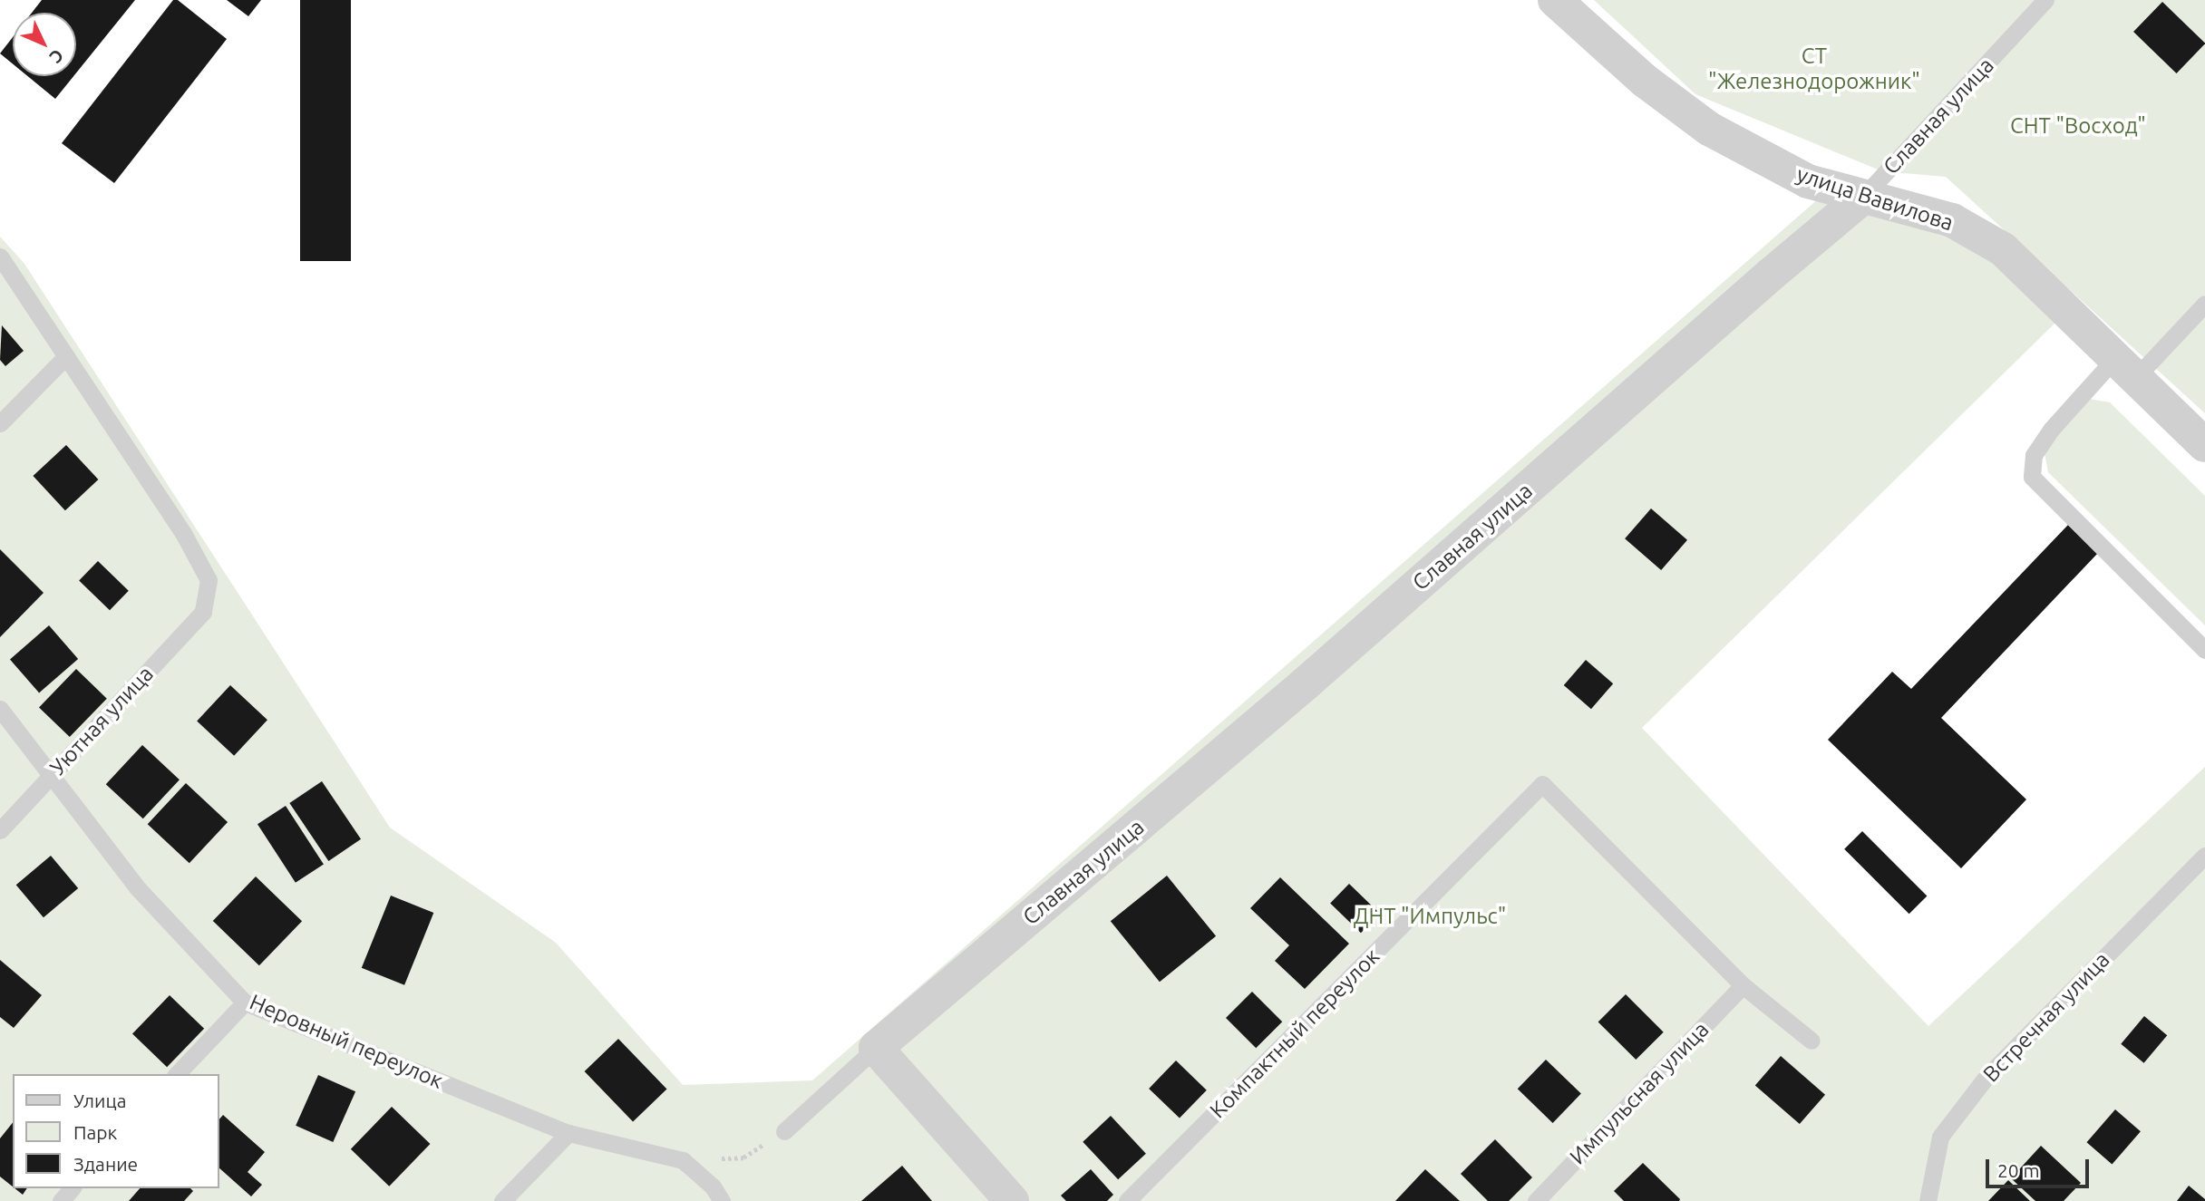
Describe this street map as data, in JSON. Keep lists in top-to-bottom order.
{
  "streets": {
    "street": ["Славная улица", "улица Вавилова"],
    "lane": [
      "Уютная улица",
      "Встречная улица",
      "Компактный переулок",
      "Неровный переулок",
      "Импульсная улица"
    ]
  },
  "crossings": [
    ["Славная улица", "улица Вавилова"],
    ["Уютная улица", "Неровный переулок"],
    ["Компактный переулок", "Импульсная улица"]
  ],
  "parks": ["СТ \"Железнодорожник\"", "СНТ \"Восход\"", "ДНТ \"Импульс\""],
  "legend": ["Улица", "Парк", "Здание"],
  "scale_bar": "20 m",
  "north": "bottom right"
}
